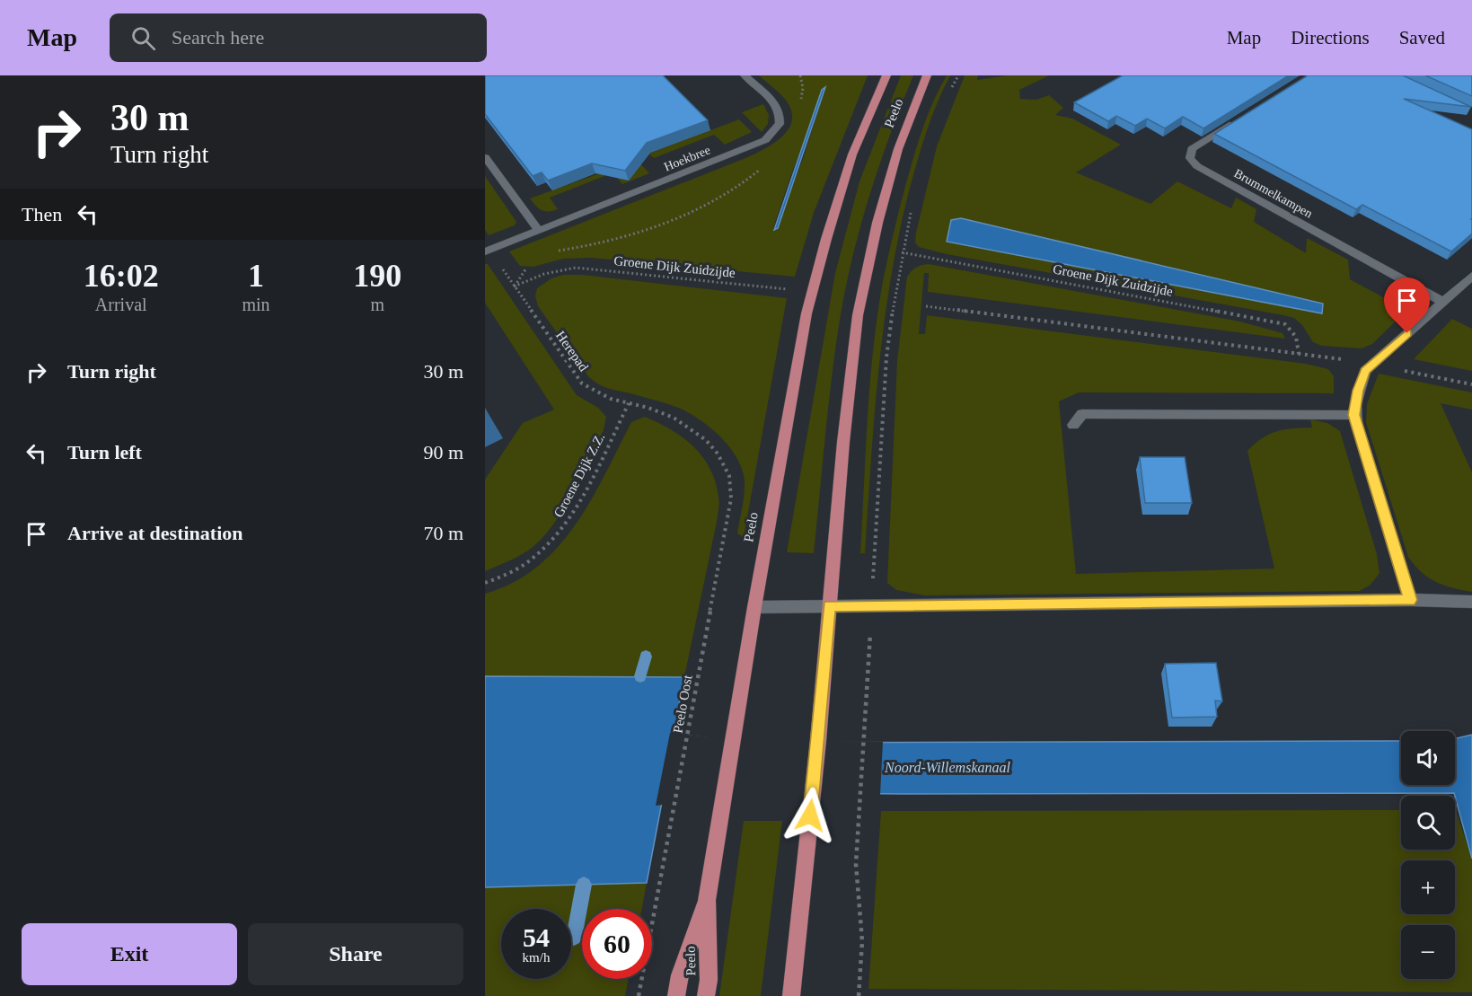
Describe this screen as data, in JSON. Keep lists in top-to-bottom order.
{
  "streets": {
    "main road": ["Peelo"],
    "street": ["Hoekbree", "Brummelkampen"],
    "path": [
      "Groene Dijk Zuidzijde",
      "Herepad",
      "Groene Dijk Z.Z.",
      "Peelo Oost"
    ]
  },
  "crossings": [
    ["Groene Dijk Zuidzijde", "Herepad"],
    ["Herepad", "Groene Dijk Z.Z."],
    ["Herepad", "Peelo Oost"]
  ],
  "water": ["Noord-Willemskanaal"],
  "page": {
    "header": "Map",
    "search": "Search here",
    "nav": ["Map", "Directions", "Saved"],
    "turn": ["30 m", "Turn right"],
    "then": "Then",
    "eta": [
      "16:02",
      "Arrival",
      "1",
      "min",
      "190",
      "m"
    ],
    "list": [
      {
        "name": "Turn right",
        "value": "30 m"
      },
      {
        "name": "Turn left",
        "value": "90 m"
      },
      {
        "name": "Arrive at destination",
        "value": "70 m"
      }
    ],
    "map_buttons": ["+", "−"],
    "speed": "54 km/h",
    "limit": "60",
    "buttons": ["Exit", "Share"]
  }
}
